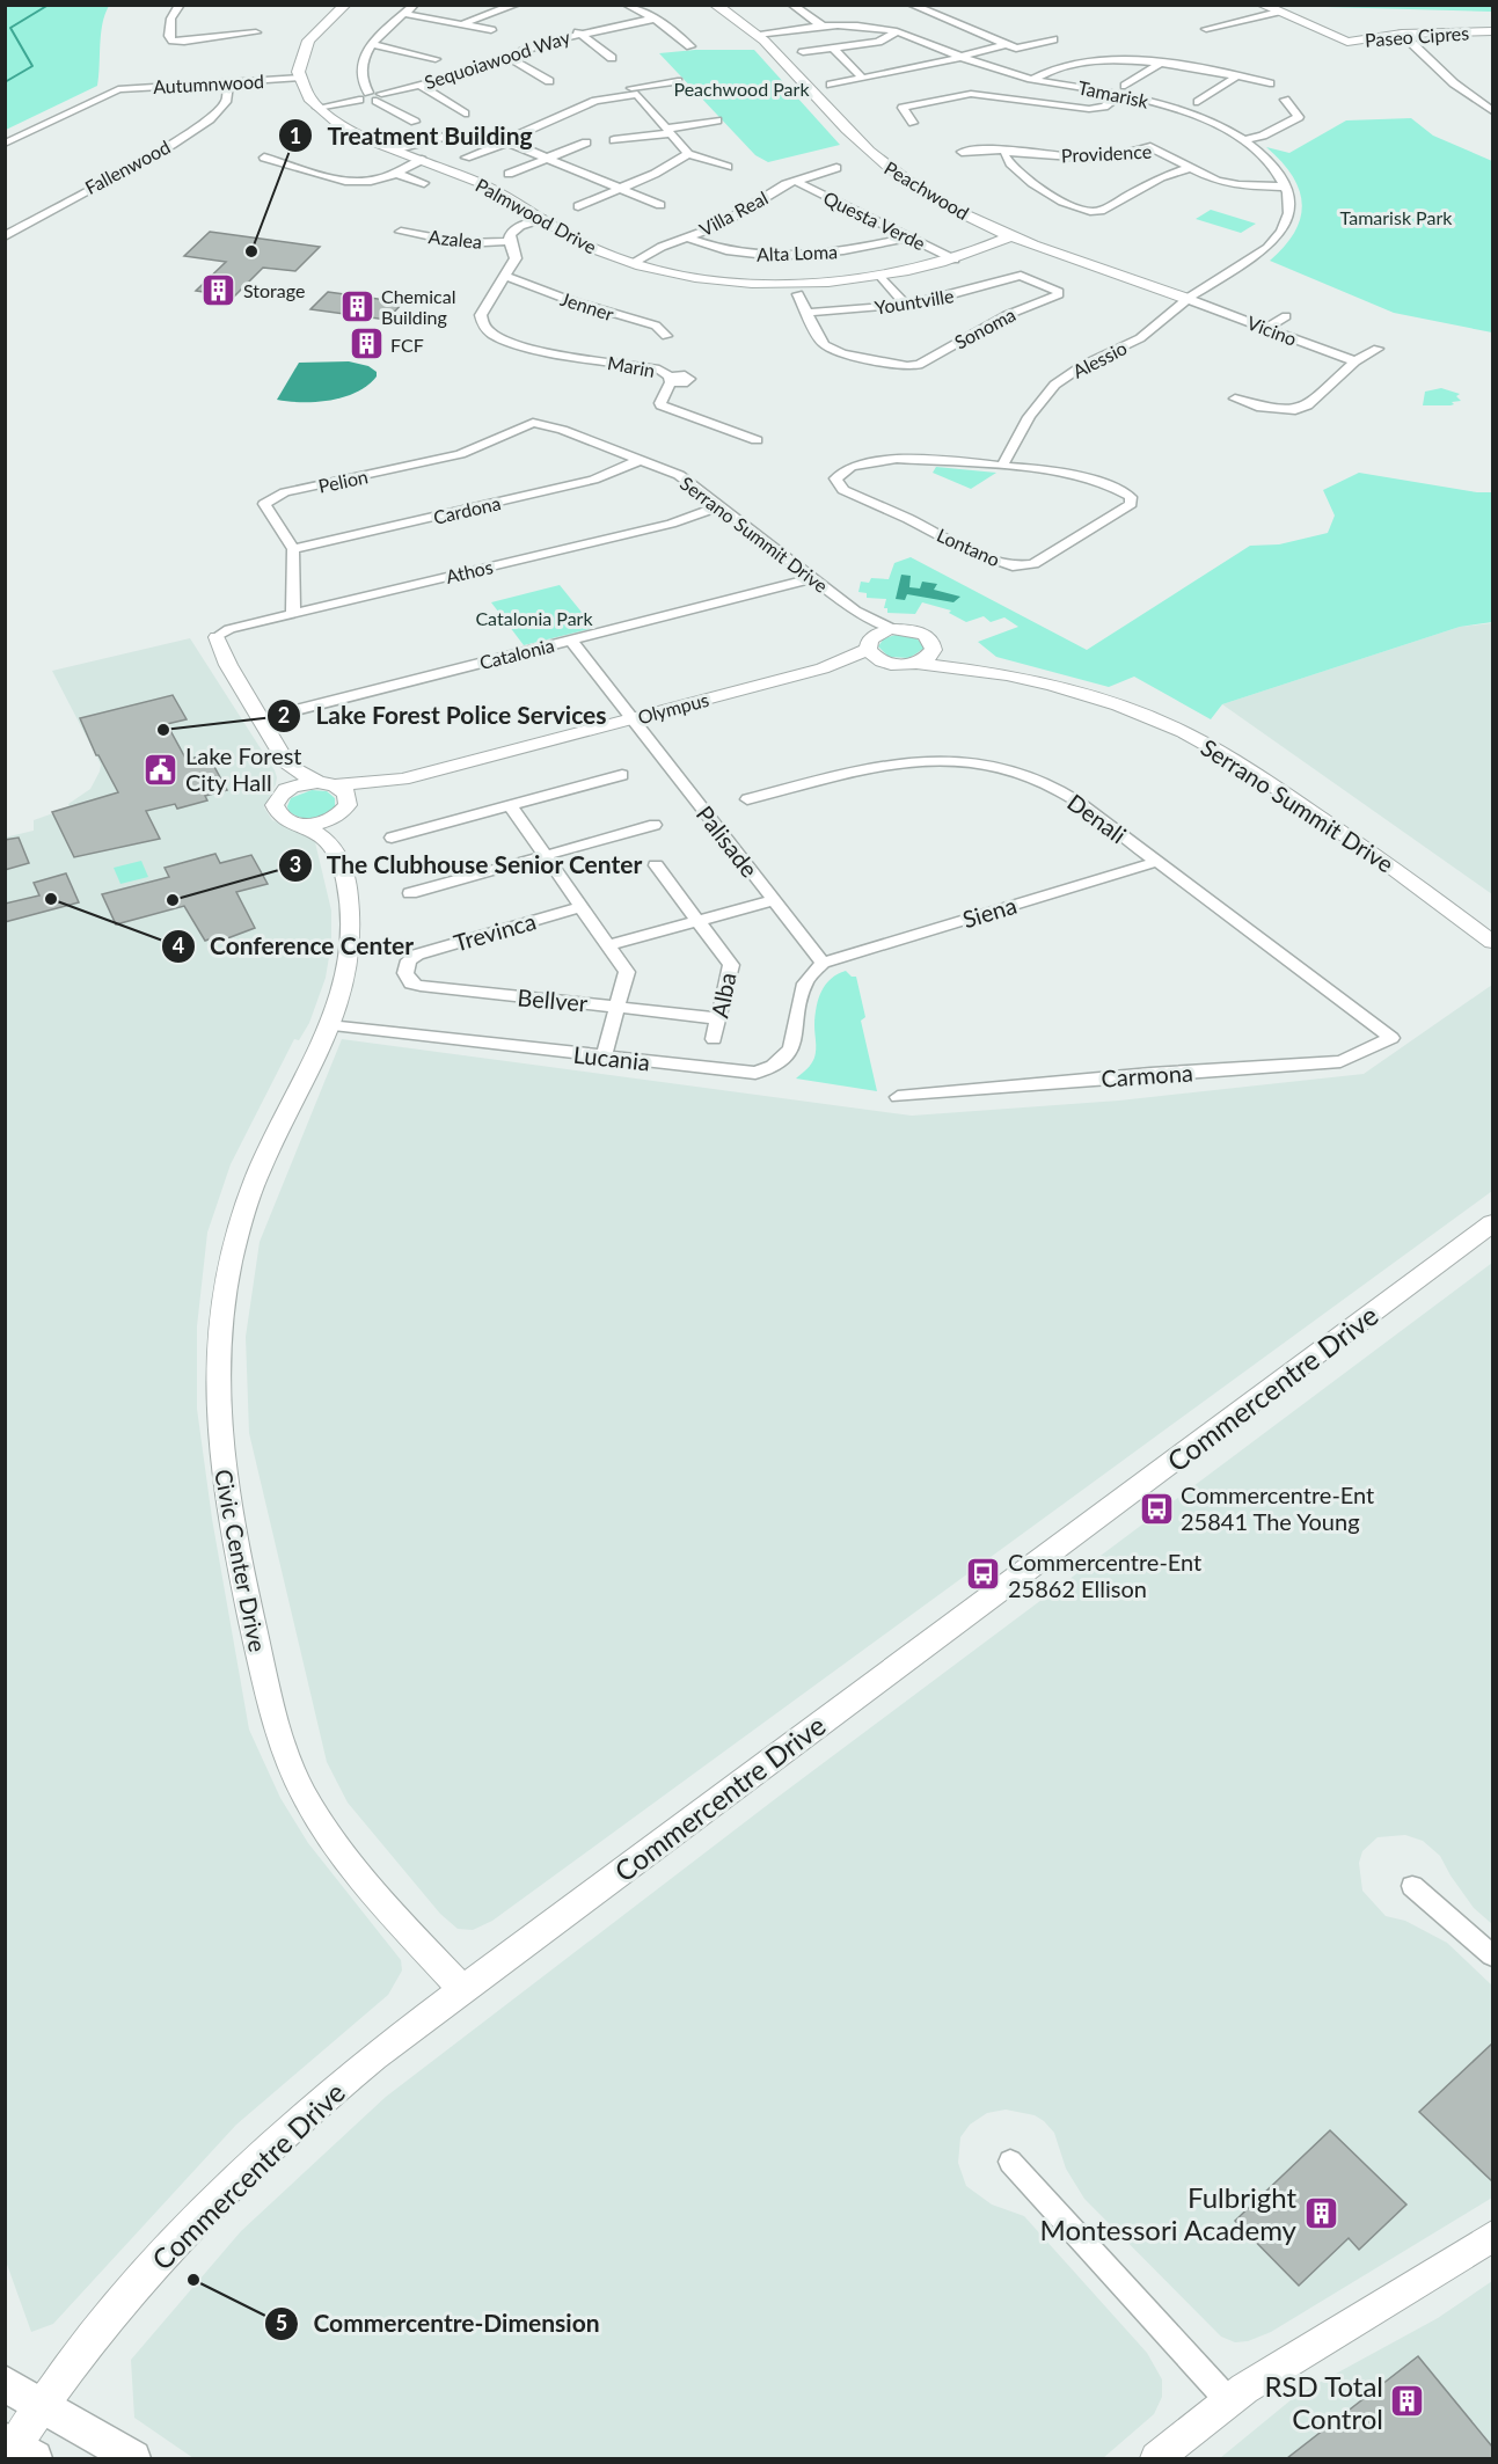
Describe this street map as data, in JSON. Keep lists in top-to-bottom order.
{
  "streets": {
    "street": [
      "Paseo Cipres",
      "Sequoiawood Way",
      "Autumnwood",
      "Tamarisk",
      "Providence",
      "Fallenwood",
      "Peachwood",
      "Villa Real",
      "Palmwood Drive",
      "Questa Verde",
      "Azalea",
      "Alta Loma",
      "Yountville",
      "Jenner",
      "Sonoma",
      "Vicino",
      "Alessio",
      "Marin",
      "Pelion",
      "Cardona",
      "Serrano Summit Drive",
      "Lontano",
      "Athos",
      "Catalonia",
      "Olympus",
      "Denali",
      "Palisade",
      "Siena",
      "Trevinca",
      "Alba",
      "Bellver",
      "Lucania",
      "Carmona",
      "Commercentre Drive",
      "Civic Center Drive"
    ]
  },
  "crossings": [
    ["Autumnwood", "Fallenwood"],
    ["Autumnwood", "Palmwood Drive"],
    ["Tamarisk", "Providence"],
    ["Tamarisk", "Peachwood"],
    ["Peachwood", "Palmwood Drive"],
    ["Peachwood", "Vicino"],
    ["Peachwood", "Alessio"],
    ["Villa Real", "Palmwood Drive"],
    ["Villa Real", "Questa Verde"],
    ["Villa Real", "Alta Loma"],
    ["Palmwood Drive", "Questa Verde"],
    ["Questa Verde", "Alta Loma"],
    ["Yountville", "Sonoma"],
    ["Jenner", "Marin"],
    ["Vicino", "Alessio"],
    ["Alessio", "Lontano"],
    ["Pelion", "Cardona"],
    ["Pelion", "Serrano Summit Drive"],
    ["Cardona", "Serrano Summit Drive"],
    ["Serrano Summit Drive", "Athos"],
    ["Serrano Summit Drive", "Catalonia"],
    ["Serrano Summit Drive", "Olympus"],
    ["Catalonia", "Palisade"],
    ["Olympus", "Palisade"],
    ["Denali", "Siena"],
    ["Denali", "Carmona"],
    ["Palisade", "Siena"],
    ["Palisade", "Lucania"],
    ["Siena", "Lucania"],
    ["Trevinca", "Bellver"],
    ["Alba", "Bellver"],
    ["Lucania", "Civic Center Drive"],
    ["Commercentre Drive", "Civic Center Drive"]
  ],
  "parks": ["Peachwood Park", "Tamarisk Park", "Catalonia Park"],
  "places": {
    "other": [
      "Treatment Building",
      "Lake Forest Police Services",
      "Conference Center",
      "The Clubhouse Senior Center",
      "Commercentre-Dimension"
    ],
    "building": [
      "Storage",
      "Chemical Building",
      "FCF",
      "Fulbright Montessori Academy",
      "RSD Total Control"
    ],
    "public building": ["Lake Forest City Hall"],
    "bus stop": ["Commercentre-Ent 25841 The Young", "Commercentre-Ent 25862 Ellison"]
  }
}
